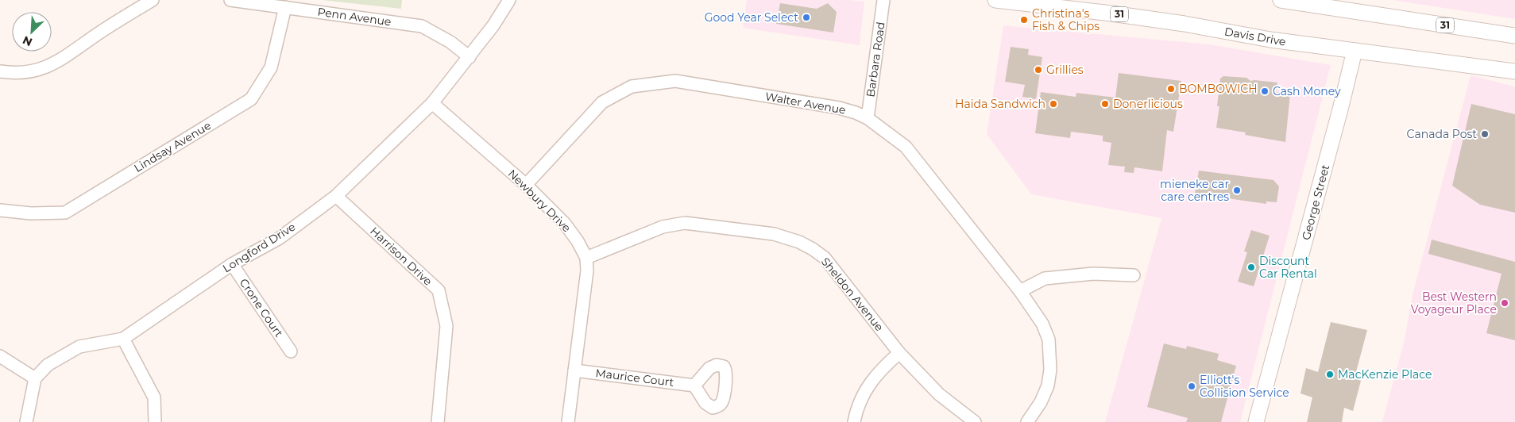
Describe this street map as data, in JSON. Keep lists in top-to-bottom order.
{
  "streets": {
    "main road": ["31", "Davis Drive", "George Street"],
    "street": [
      "Penn Avenue",
      "Barbara Road",
      "Walter Avenue",
      "Lindsay Avenue",
      "Newbury Drive",
      "Longford Drive",
      "Harrison Drive",
      "Sheldon Avenue",
      "Crone Court",
      "Maurice Court"
    ]
  },
  "crossings": [
    ["Penn Avenue", "Lindsay Avenue"],
    ["Penn Avenue", "Longford Drive"],
    ["Davis Drive", "George Street"],
    ["Barbara Road", "Walter Avenue"],
    ["Walter Avenue", "Newbury Drive"],
    ["Newbury Drive", "Longford Drive"],
    ["Newbury Drive", "Sheldon Avenue"],
    ["Newbury Drive", "Maurice Court"],
    ["Longford Drive", "Harrison Drive"],
    ["Longford Drive", "Crone Court"]
  ],
  "places": [
    "Good Year Select",
    "Christina's Fish & Chips",
    "Grillies",
    "BOMBOWICH",
    "Cash Money",
    "Haida Sandwich",
    "Donerlicious",
    "Canada Post",
    "mieneke car care centres",
    "Discount Car Rental",
    "Best Western Voyageur Place",
    "MacKenzie Place",
    "Elliott's Collision Service"
  ],
  "north": "bottom left"
}
